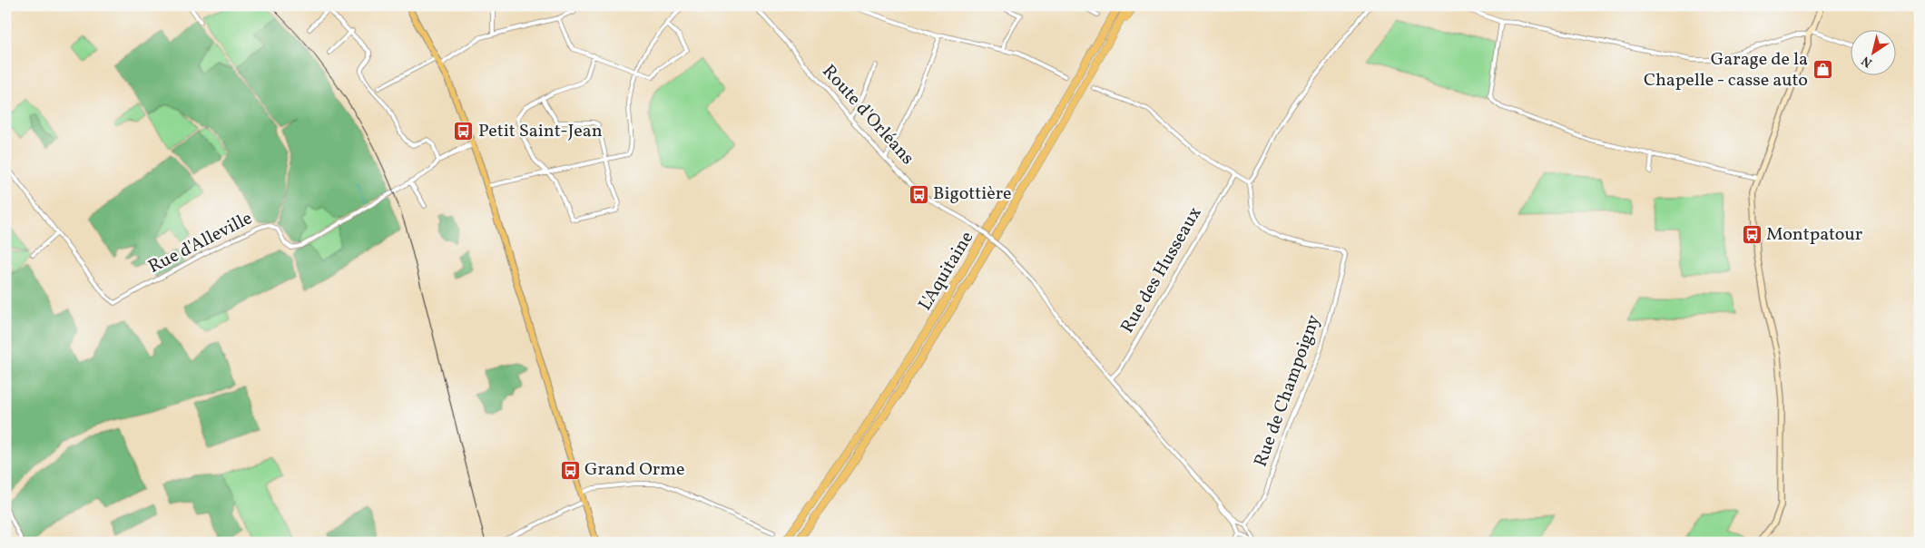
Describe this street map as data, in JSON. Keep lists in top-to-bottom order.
{
  "streets": {
    "highway": ["L'Aquitaine"],
    "street": [
      "Route d'Orléans",
      "Rue d'Alleville",
      "Rue des Husseaux",
      "Rue de Champoigny"
    ]
  },
  "crossings": [
    ["Route d'Orléans", "Rue des Husseaux"]
  ],
  "places": {
    "shop": ["Garage de la Chapelle - casse auto"],
    "bus stop": [
      "Petit Saint-Jean",
      "Bigottière",
      "Montpatour",
      "Grand Orme"
    ]
  },
  "north": "bottom left"
}
